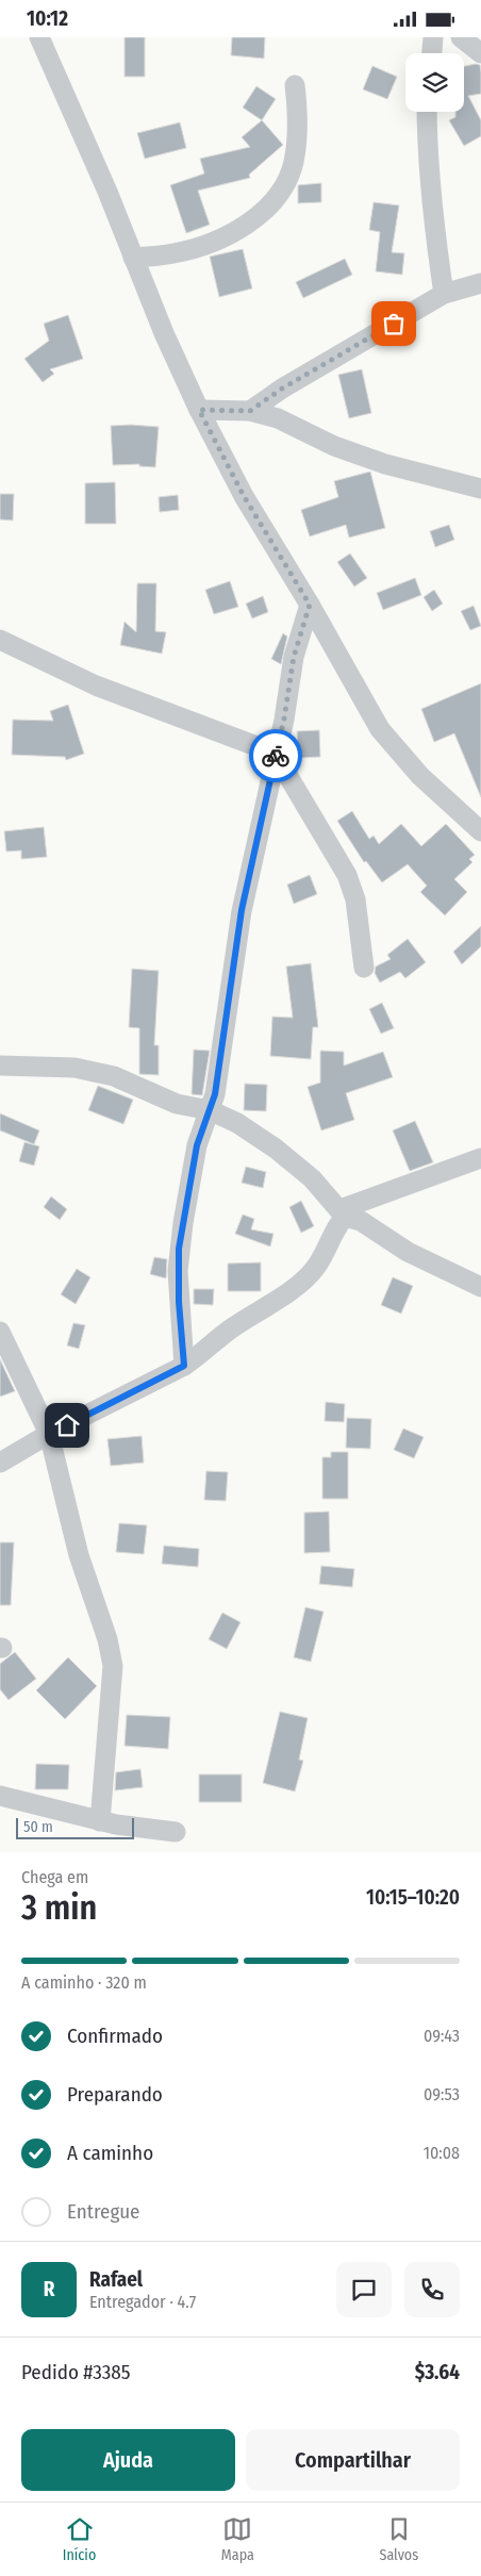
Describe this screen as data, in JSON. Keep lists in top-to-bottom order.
{
  "scale_bar": "50 m",
  "page": {
    "status": "10:12",
    "scale": "50 m",
    "heading": ["3 min", "Chega em", "10:15–10:20"],
    "panel": [
      "Rafael",
      "Entregador · 4.7",
      "Pedido #3385",
      "$3.64"
    ],
    "bar": "A caminho · 320 m",
    "list": [
      ["Confirmado", "09:43"],
      ["Preparando", "09:53"],
      ["A caminho", "10:08"],
      "Entregue"
    ],
    "round": "R",
    "buttons": ["Ajuda", "Compartilhar"],
    "tabs": ["Início", "Mapa", "Salvos"]
  }
}
